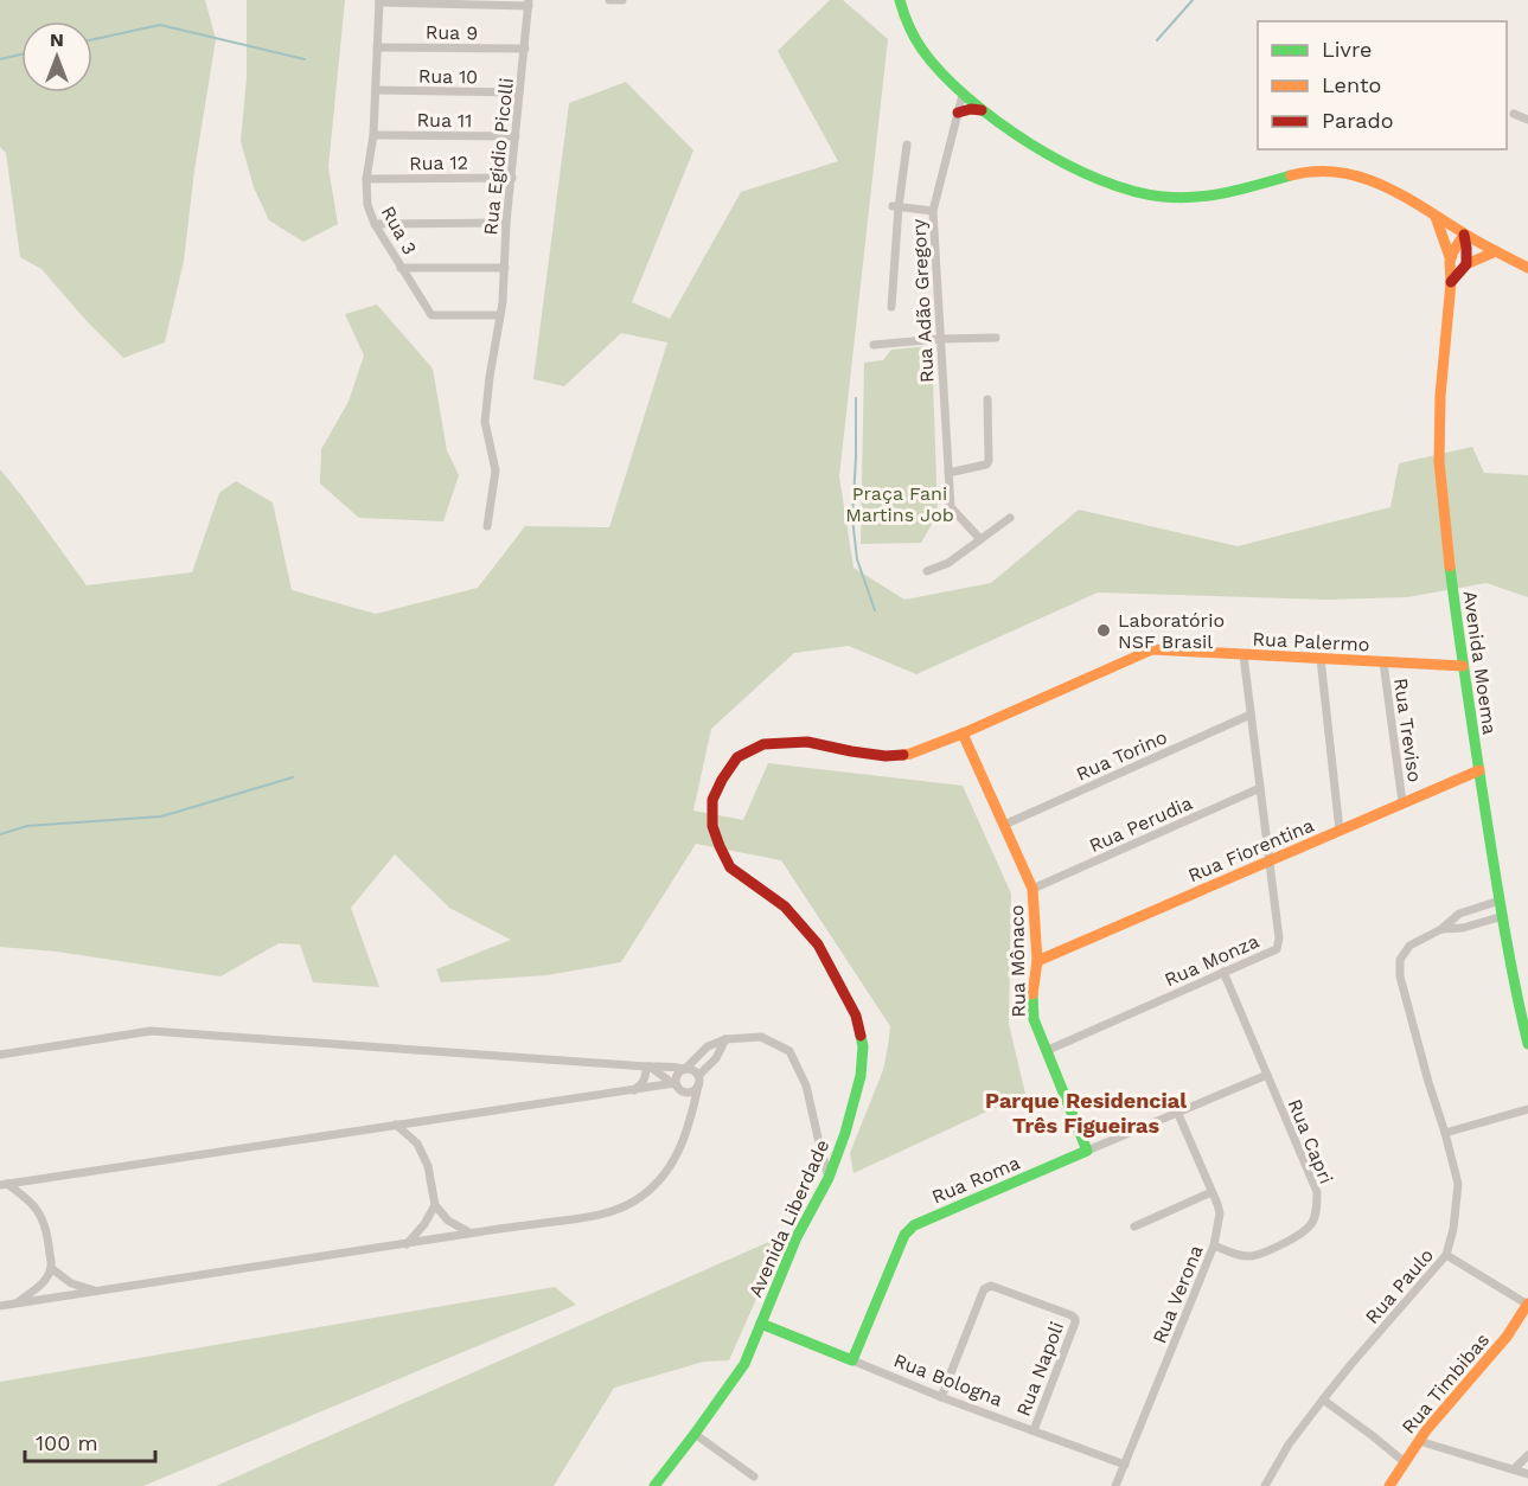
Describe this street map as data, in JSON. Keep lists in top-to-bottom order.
{
  "streets": {
    "main road": [
      "Rua Palermo",
      "Avenida Moema",
      "Rua Fiorentina",
      "Rua Mônaco",
      "Rua Roma",
      "Avenida Liberdade",
      "Rua Bologna",
      "Rua Timbibas"
    ],
    "street": [
      "Rua 9",
      "Rua 10",
      "Rua 11",
      "Rua Egidio Picolli",
      "Rua 12",
      "Rua 3",
      "Rua Adão Gregory",
      "Rua Treviso",
      "Rua Torino",
      "Rua Perudia",
      "Rua Monza",
      "Rua Capri",
      "Rua Paulo",
      "Rua Verona",
      "Rua Napoli"
    ]
  },
  "crossings": [
    ["Rua 9", "Rua Egidio Picolli"],
    ["Rua 9", "Rua 3"],
    ["Rua 10", "Rua Egidio Picolli"],
    ["Rua 10", "Rua 3"],
    ["Rua 11", "Rua Egidio Picolli"],
    ["Rua 11", "Rua 3"],
    ["Rua Egidio Picolli", "Rua 12"],
    ["Rua Egidio Picolli", "Rua 3"],
    ["Rua 12", "Rua 3"],
    ["Rua Palermo", "Avenida Moema"],
    ["Rua Palermo", "Rua Treviso"],
    ["Rua Palermo", "Rua Monza"],
    ["Rua Palermo", "Rua Mônaco"],
    ["Rua Palermo", "Avenida Liberdade"],
    ["Avenida Moema", "Rua Fiorentina"],
    ["Avenida Moema", "Rua Paulo"],
    ["Rua Treviso", "Rua Fiorentina"],
    ["Rua Torino", "Rua Monza"],
    ["Rua Torino", "Rua Mônaco"],
    ["Rua Perudia", "Rua Monza"],
    ["Rua Perudia", "Rua Mônaco"],
    ["Rua Fiorentina", "Rua Monza"],
    ["Rua Fiorentina", "Rua Mônaco"],
    ["Rua Monza", "Rua Mônaco"],
    ["Rua Monza", "Rua Capri"],
    ["Rua Mônaco", "Rua Roma"],
    ["Rua Mônaco", "Avenida Liberdade"],
    ["Rua Capri", "Rua Roma"],
    ["Rua Capri", "Rua Verona"],
    ["Rua Roma", "Rua Verona"],
    ["Rua Roma", "Rua Bologna"],
    ["Avenida Liberdade", "Rua Bologna"],
    ["Rua Verona", "Rua Bologna"],
    ["Rua Napoli", "Rua Bologna"]
  ],
  "districts": ["Parque Residencial Três Figueiras"],
  "parks": ["Praça Fani Martins Job"],
  "places": ["Laboratório NSF Brasil"],
  "legend": ["Livre", "Lento", "Parado"],
  "scale_bar": "100 m",
  "north": "top"
}
